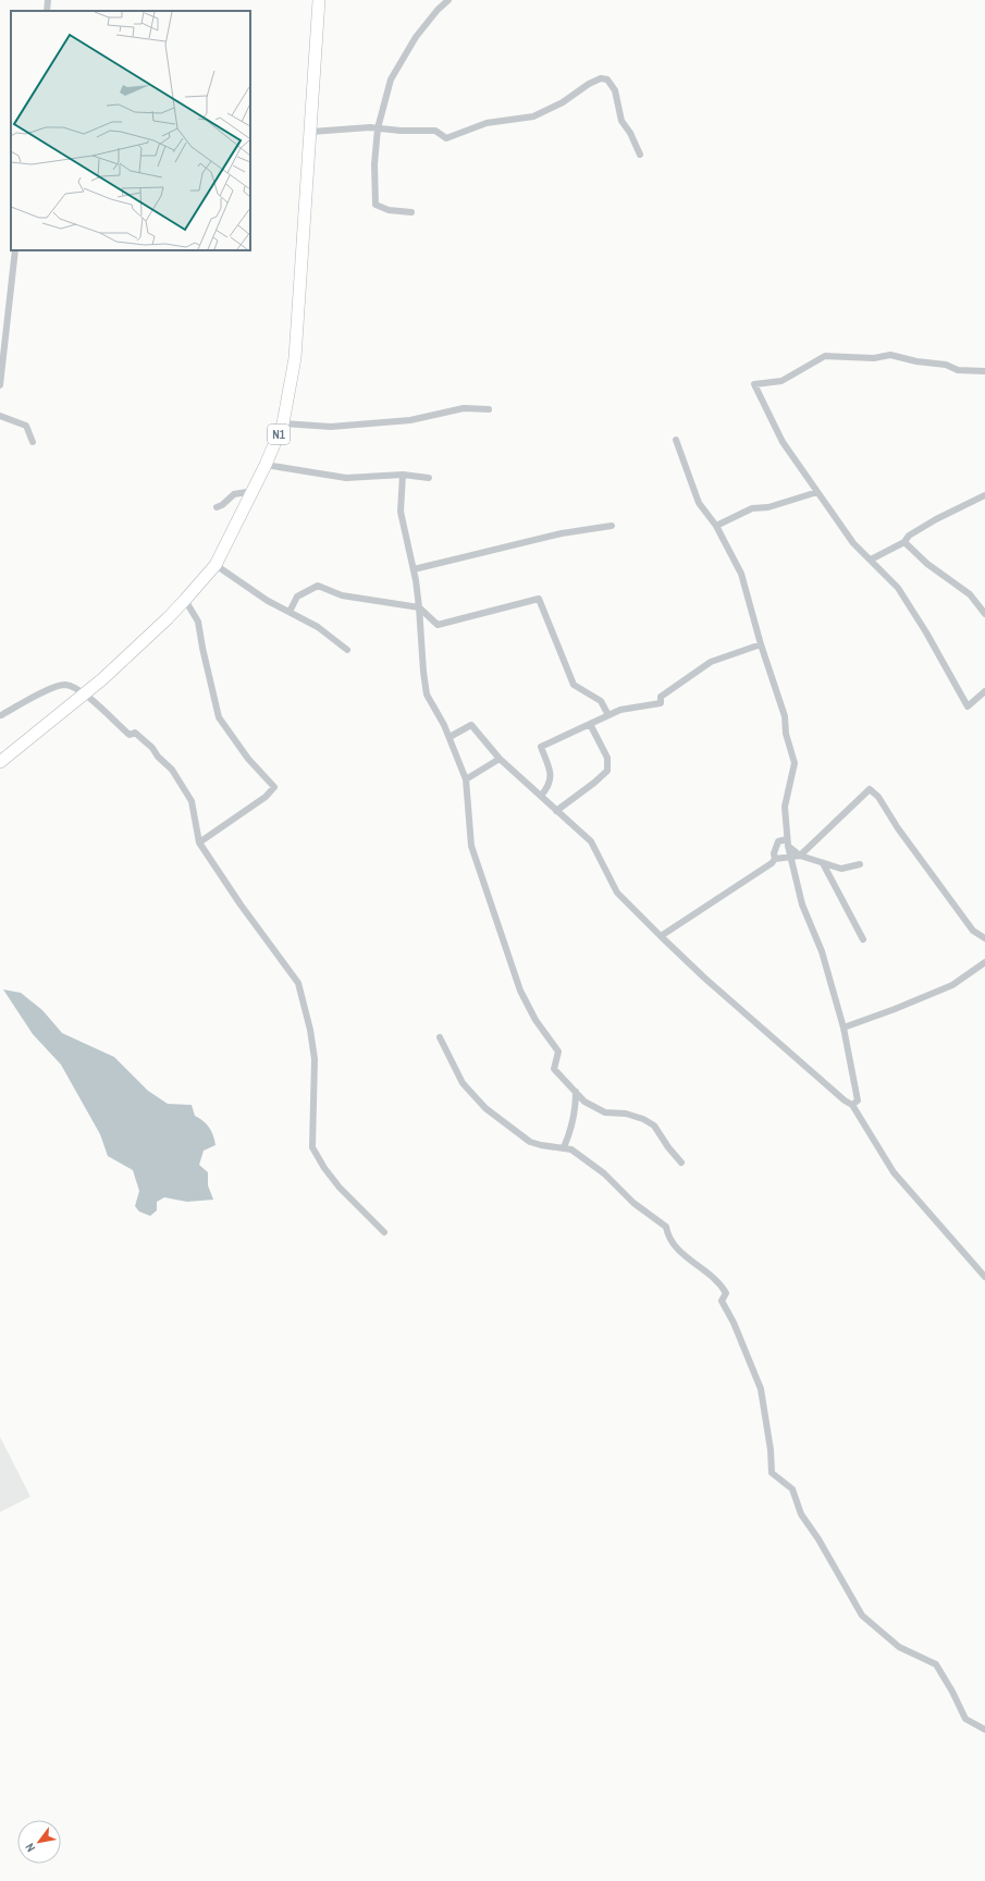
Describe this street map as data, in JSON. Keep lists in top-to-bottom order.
{
  "streets": {
    "highway": ["N1"]
  },
  "north": "bottom left"
}
